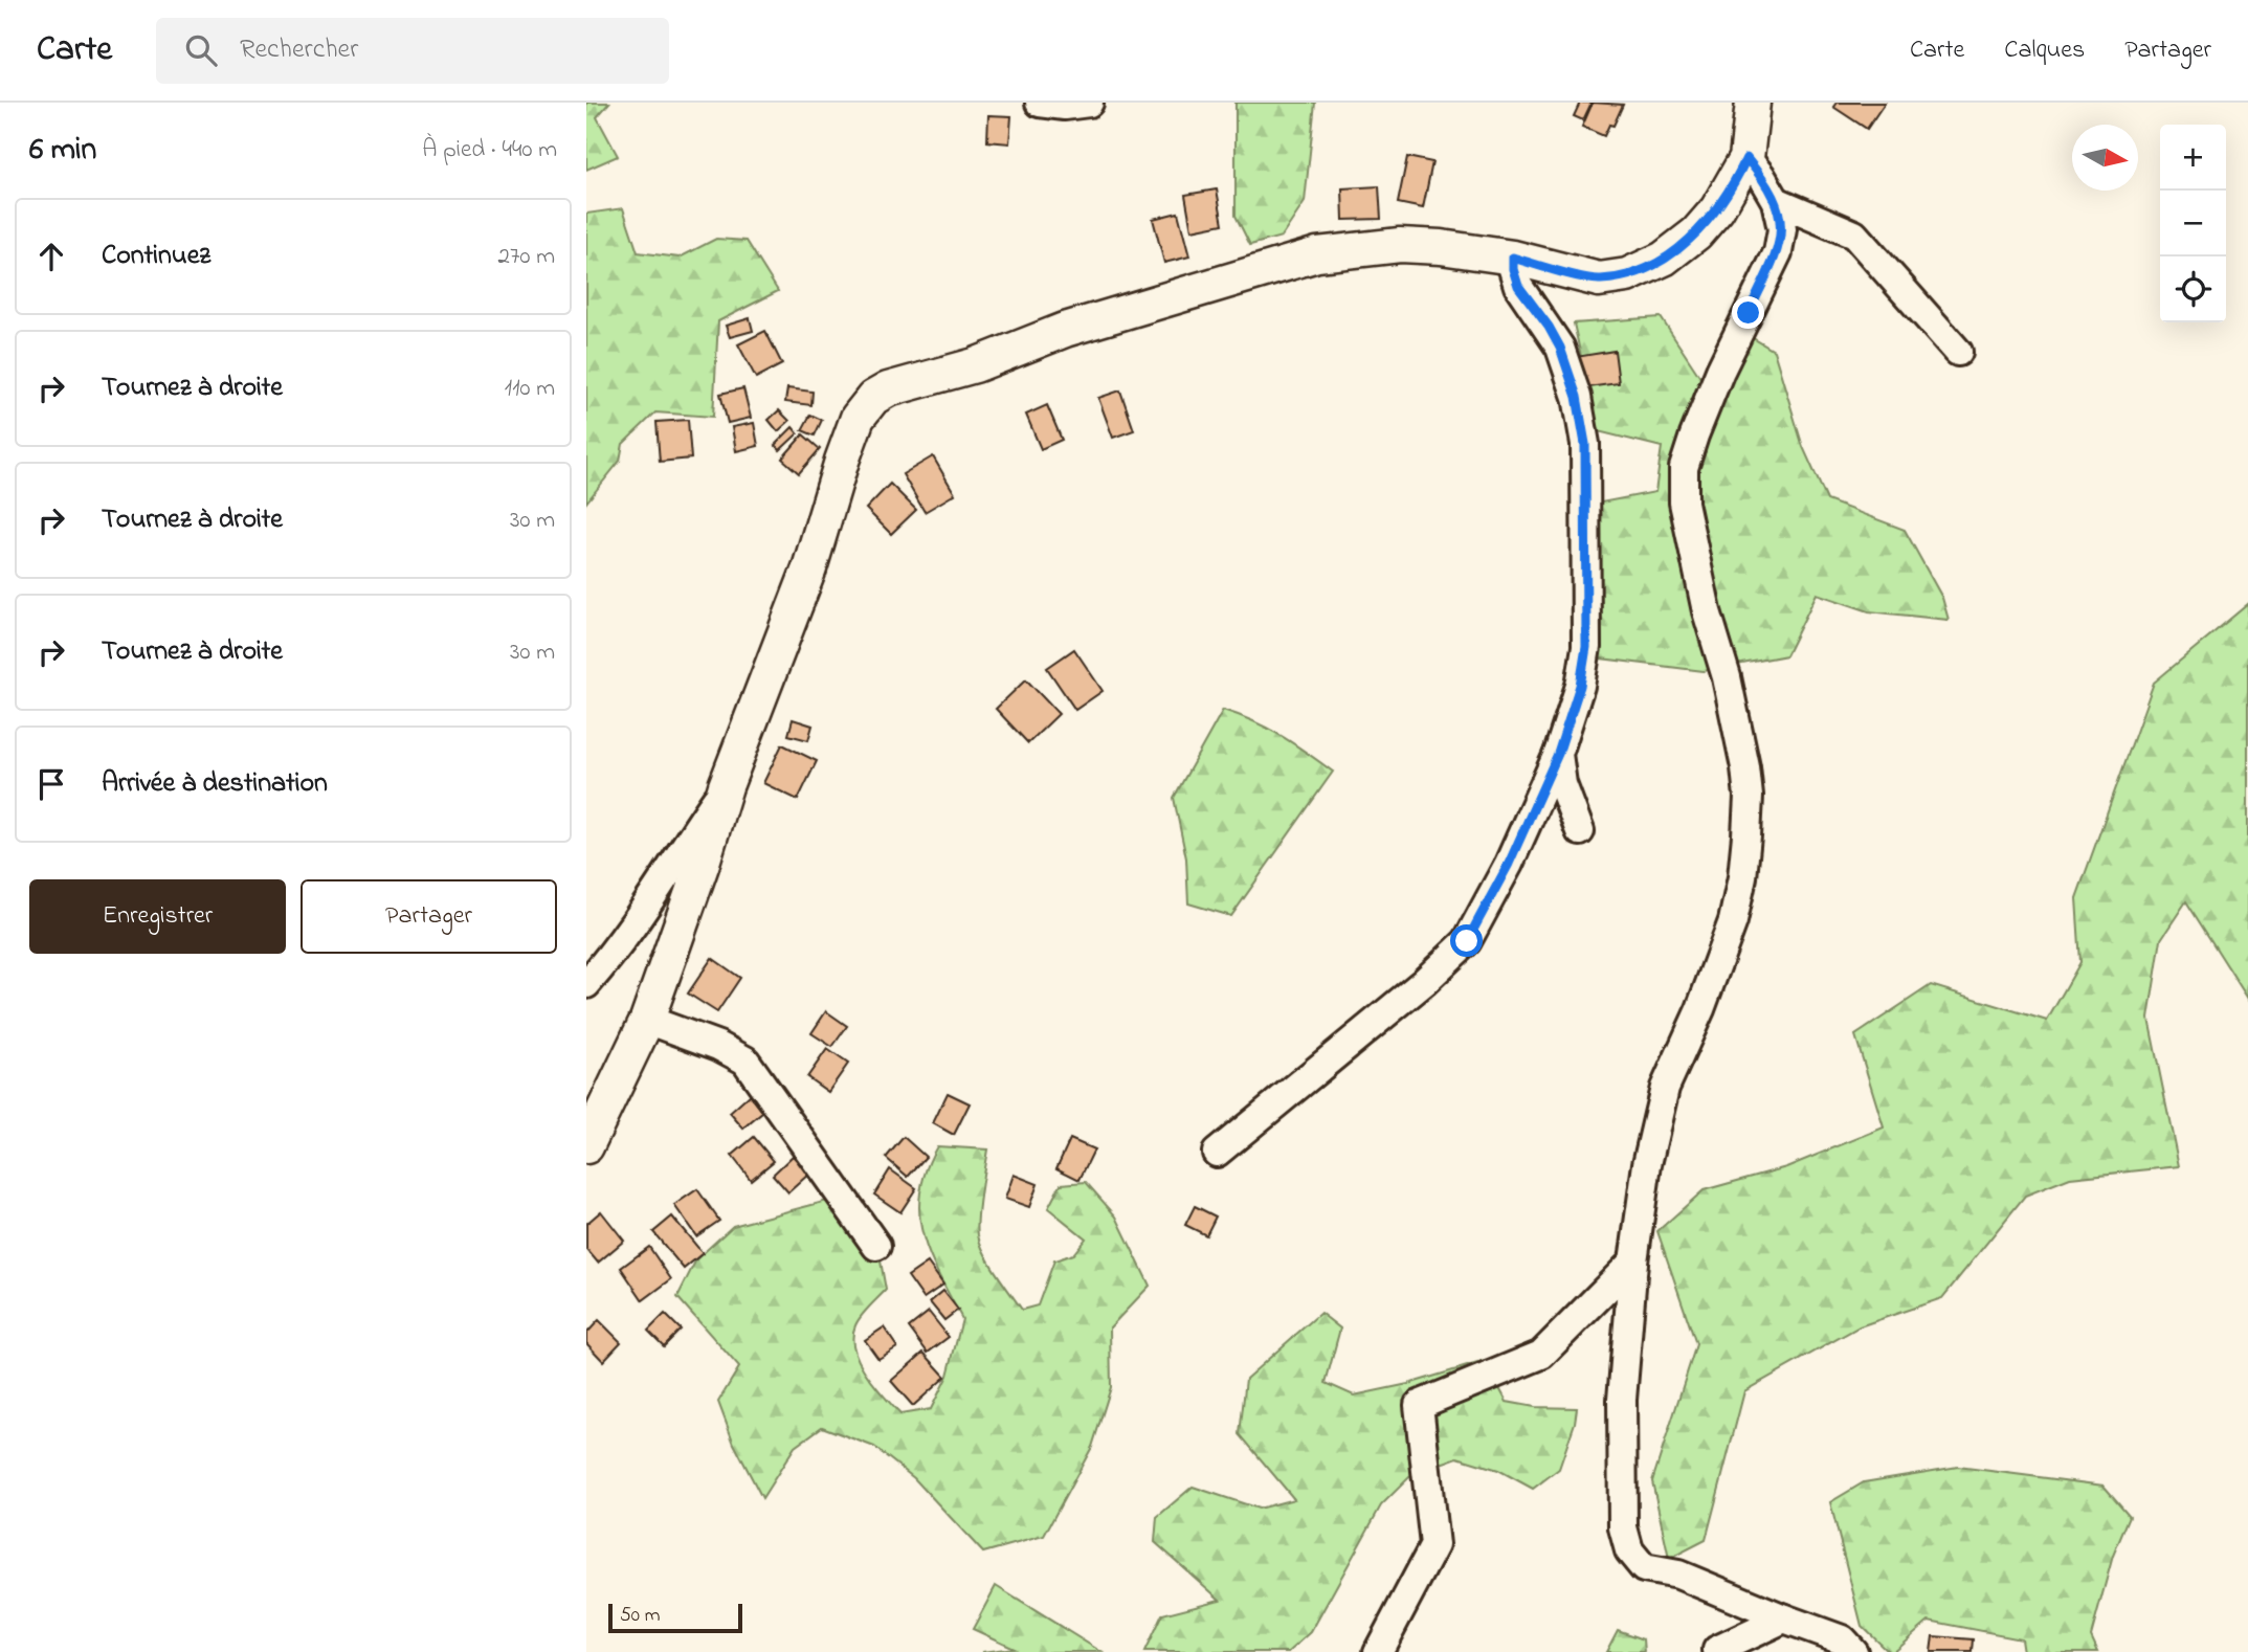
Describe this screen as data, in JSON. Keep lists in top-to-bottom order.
{
  "scale_bar": "50 m",
  "north": "right",
  "page": {
    "header": "Carte",
    "search": "Rechercher",
    "nav": ["Carte", "Calques", "Partager"],
    "heading": ["6 min", "À pied · 440 m"],
    "map_buttons": ["+", "−"],
    "list": [
      ["Continuez", "270 m"],
      ["Tournez à droite", "110 m"],
      ["Tournez à droite", "30 m"],
      ["Tournez à droite", "30 m"],
      "Arrivée à destination"
    ],
    "buttons": ["Enregistrer", "Partager"],
    "scale": "50 m"
  }
}
